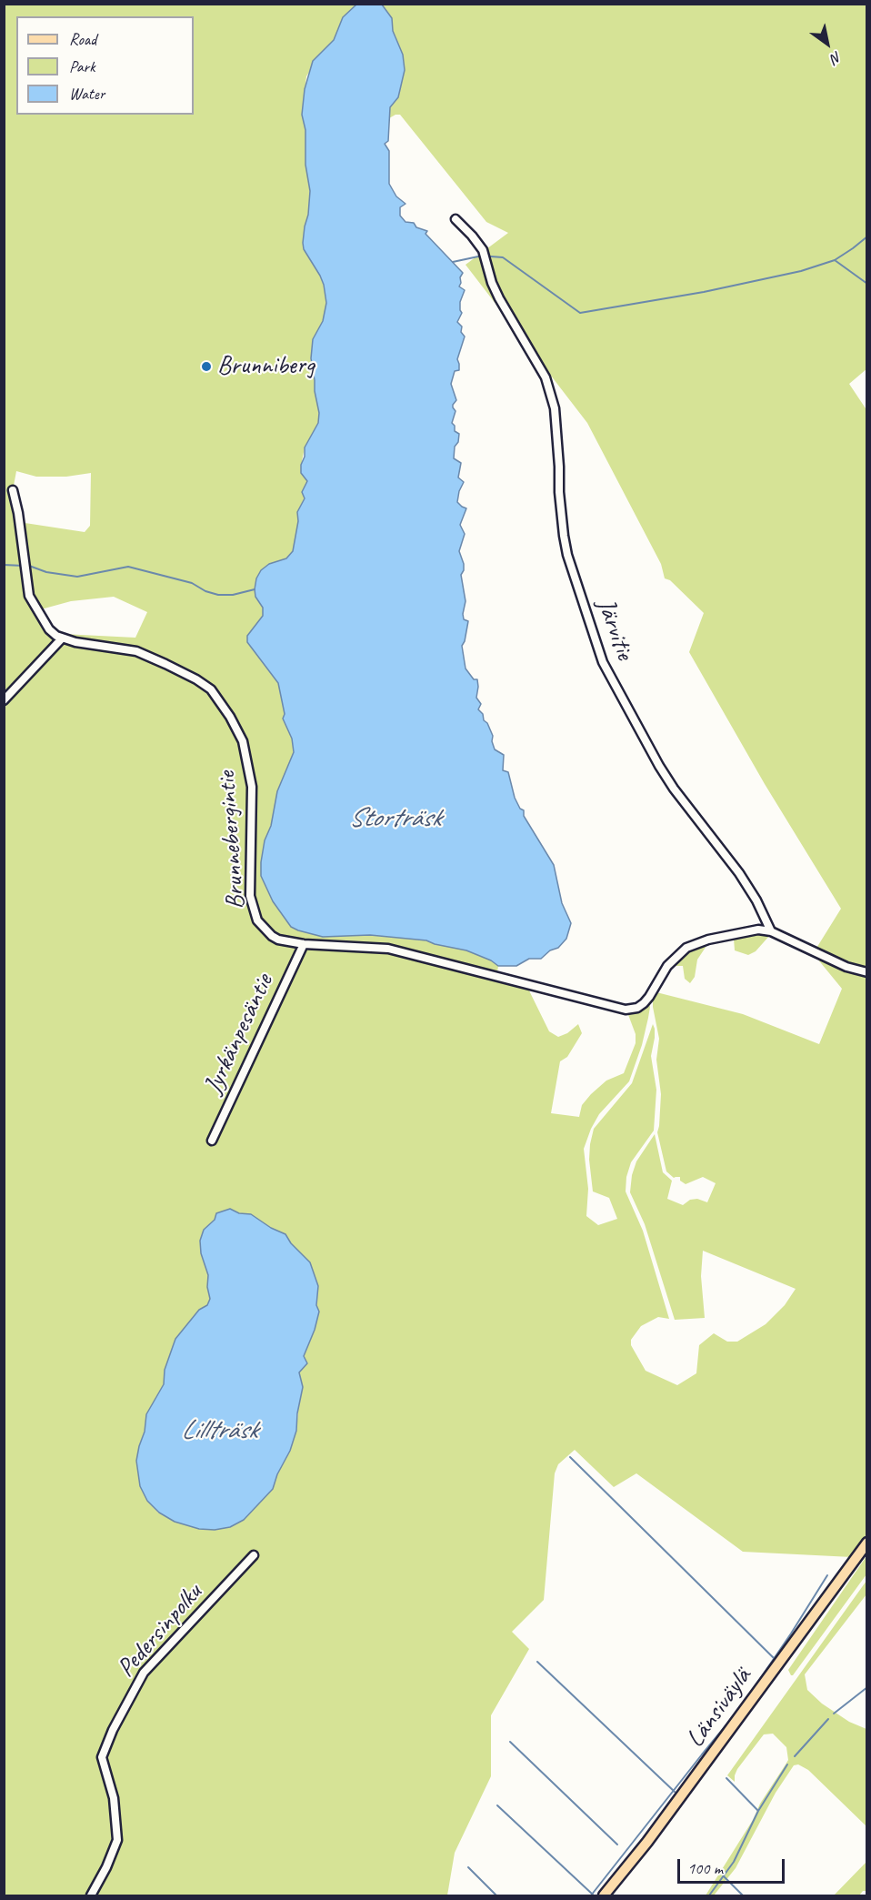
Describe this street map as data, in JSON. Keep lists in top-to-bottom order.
{
  "streets": {
    "main road": ["Länsiväylä"],
    "street": [
      "Järvitie",
      "Brunnebergintie",
      "Jyrkänpesäntie",
      "Pedersinpolku"
    ]
  },
  "crossings": [
    ["Järvitie", "Brunnebergintie"],
    ["Brunnebergintie", "Jyrkänpesäntie"]
  ],
  "water": ["Storträsk", "Lillträsk"],
  "places": ["Brunniberg"],
  "legend": ["Road", "Park", "Water"],
  "scale_bar": "100 m",
  "north": "bottom right"
}
